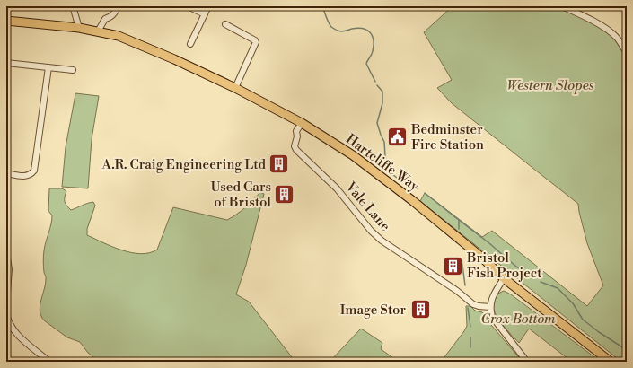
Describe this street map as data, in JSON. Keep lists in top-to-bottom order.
{
  "streets": {
    "highway": ["Hartcliffe Way"],
    "street": ["Vale Lane"]
  },
  "crossings": [
    ["Hartcliffe Way", "Vale Lane"]
  ],
  "parks": ["Western Slopes", "Crox Bottom"],
  "places": {
    "public building": ["Bedminster Fire Station"],
    "building": [
      "A.R. Craig Engineering Ltd",
      "Used Cars of Bristol",
      "Bristol Fish Project",
      "Image Stor"
    ]
  }
}
